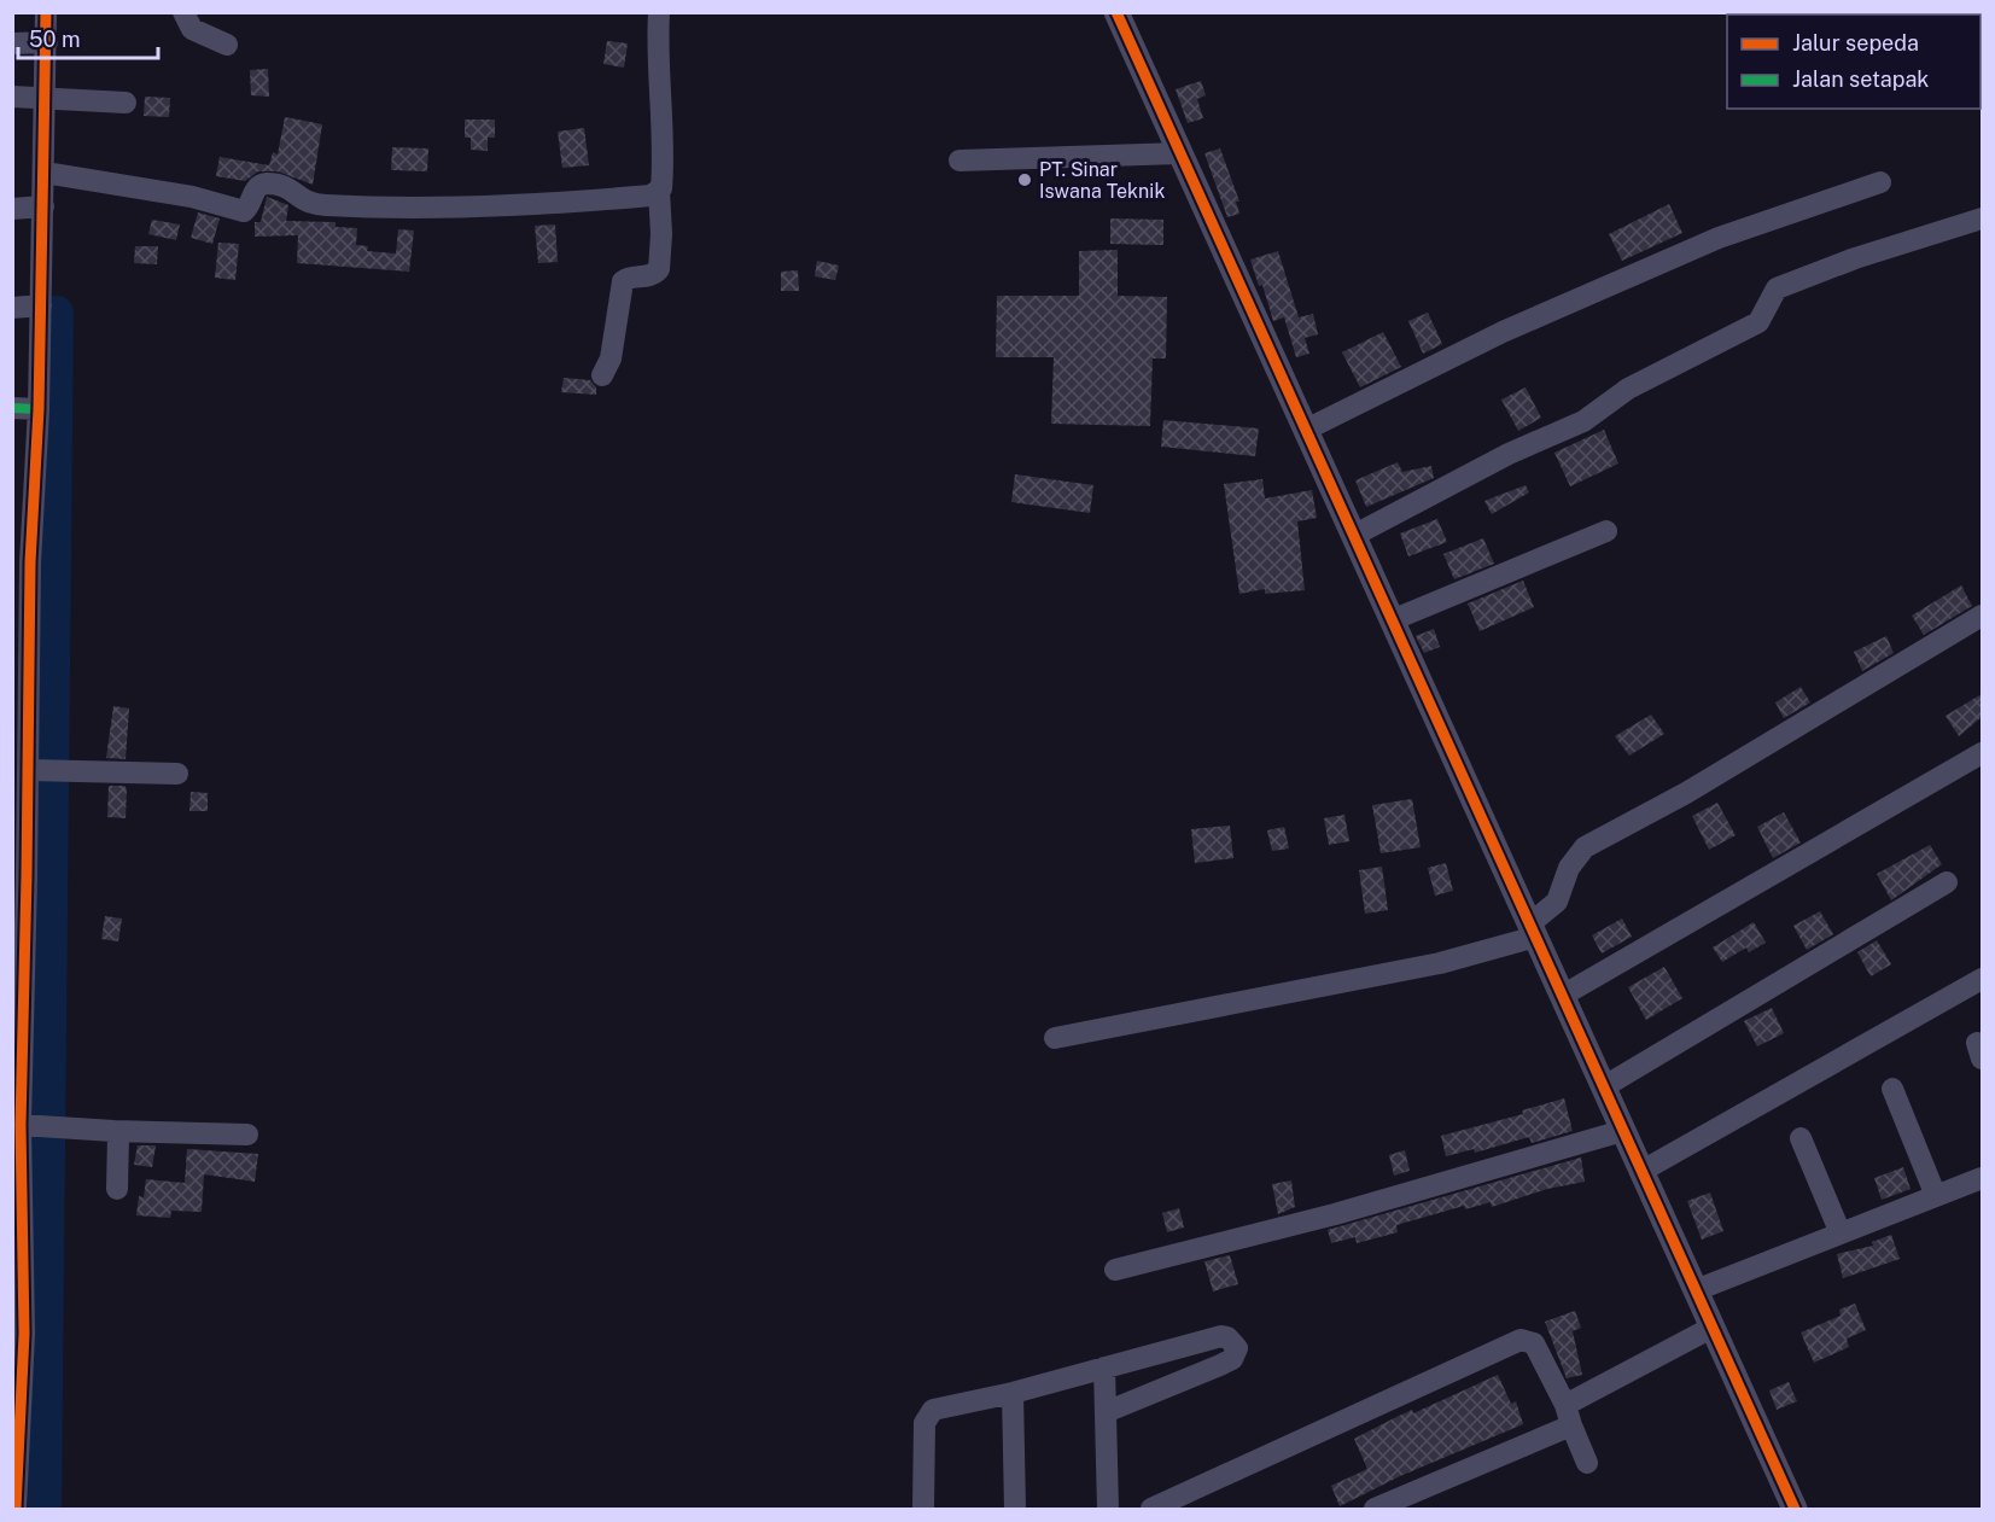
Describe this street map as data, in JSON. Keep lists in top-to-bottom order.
{
  "places": ["PT. Sinar Iswana Teknik"],
  "legend": ["Jalur sepeda", "Jalan setapak"],
  "scale_bar": "50 m"
}
